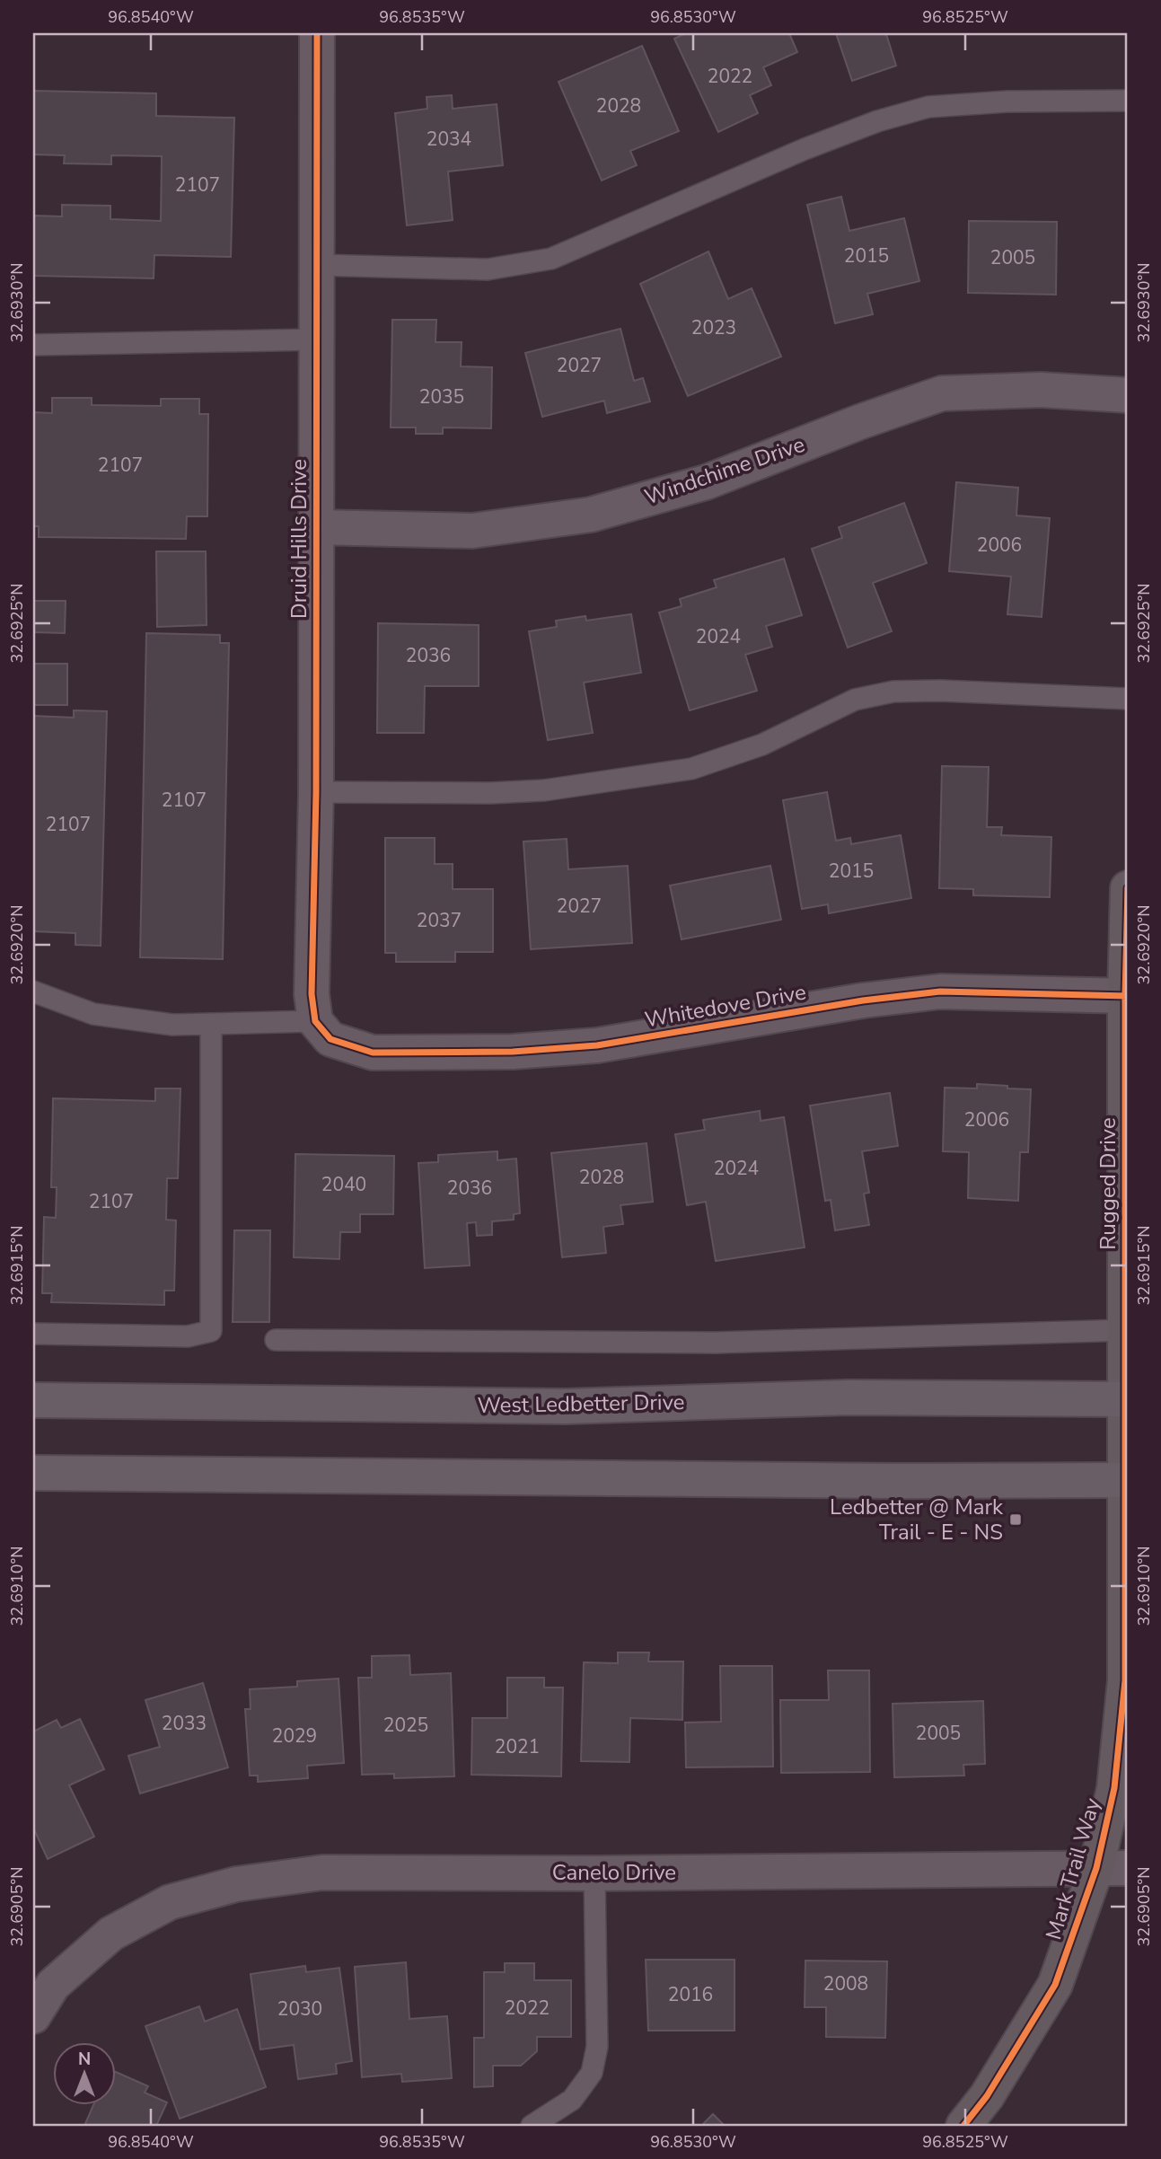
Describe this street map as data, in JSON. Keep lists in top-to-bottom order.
{
  "streets": {
    "main road": ["West Ledbetter Drive"],
    "street": [
      "Windchime Drive",
      "Druid Hills Drive",
      "Whitedove Drive",
      "Rugged Drive",
      "Mark Trail Way",
      "Canelo Drive"
    ]
  },
  "crossings": [
    ["Windchime Drive", "Druid Hills Drive"],
    ["Druid Hills Drive", "Whitedove Drive"],
    ["Whitedove Drive", "Rugged Drive"],
    ["Rugged Drive", "West Ledbetter Drive"],
    ["Rugged Drive", "Mark Trail Way"],
    ["Mark Trail Way", "Canelo Drive"]
  ],
  "places": {
    "transit": ["Ledbetter @ Mark Trail - E - NS"]
  },
  "house_numbers": [
    "2022",
    "2028",
    "2034",
    "2107",
    "2015",
    "2005",
    "2023",
    "2027",
    "2035",
    "2107",
    "2006",
    "2024",
    "2036",
    "2107",
    "2107",
    "2015",
    "2027",
    "2037",
    "2006",
    "2024",
    "2028",
    "2040",
    "2036",
    "2107",
    "2033",
    "2025",
    "2005",
    "2029",
    "2021",
    "2008",
    "2016",
    "2022",
    "2030"
  ],
  "north": "top",
  "coordinates": [
    "96.8540°W",
    "96.8535°W",
    "96.8530°W",
    "96.8525°W",
    "32.6930°N",
    "32.6925°N",
    "32.6920°N",
    "32.6915°N",
    "32.6910°N",
    "32.6905°N"
  ]
}
